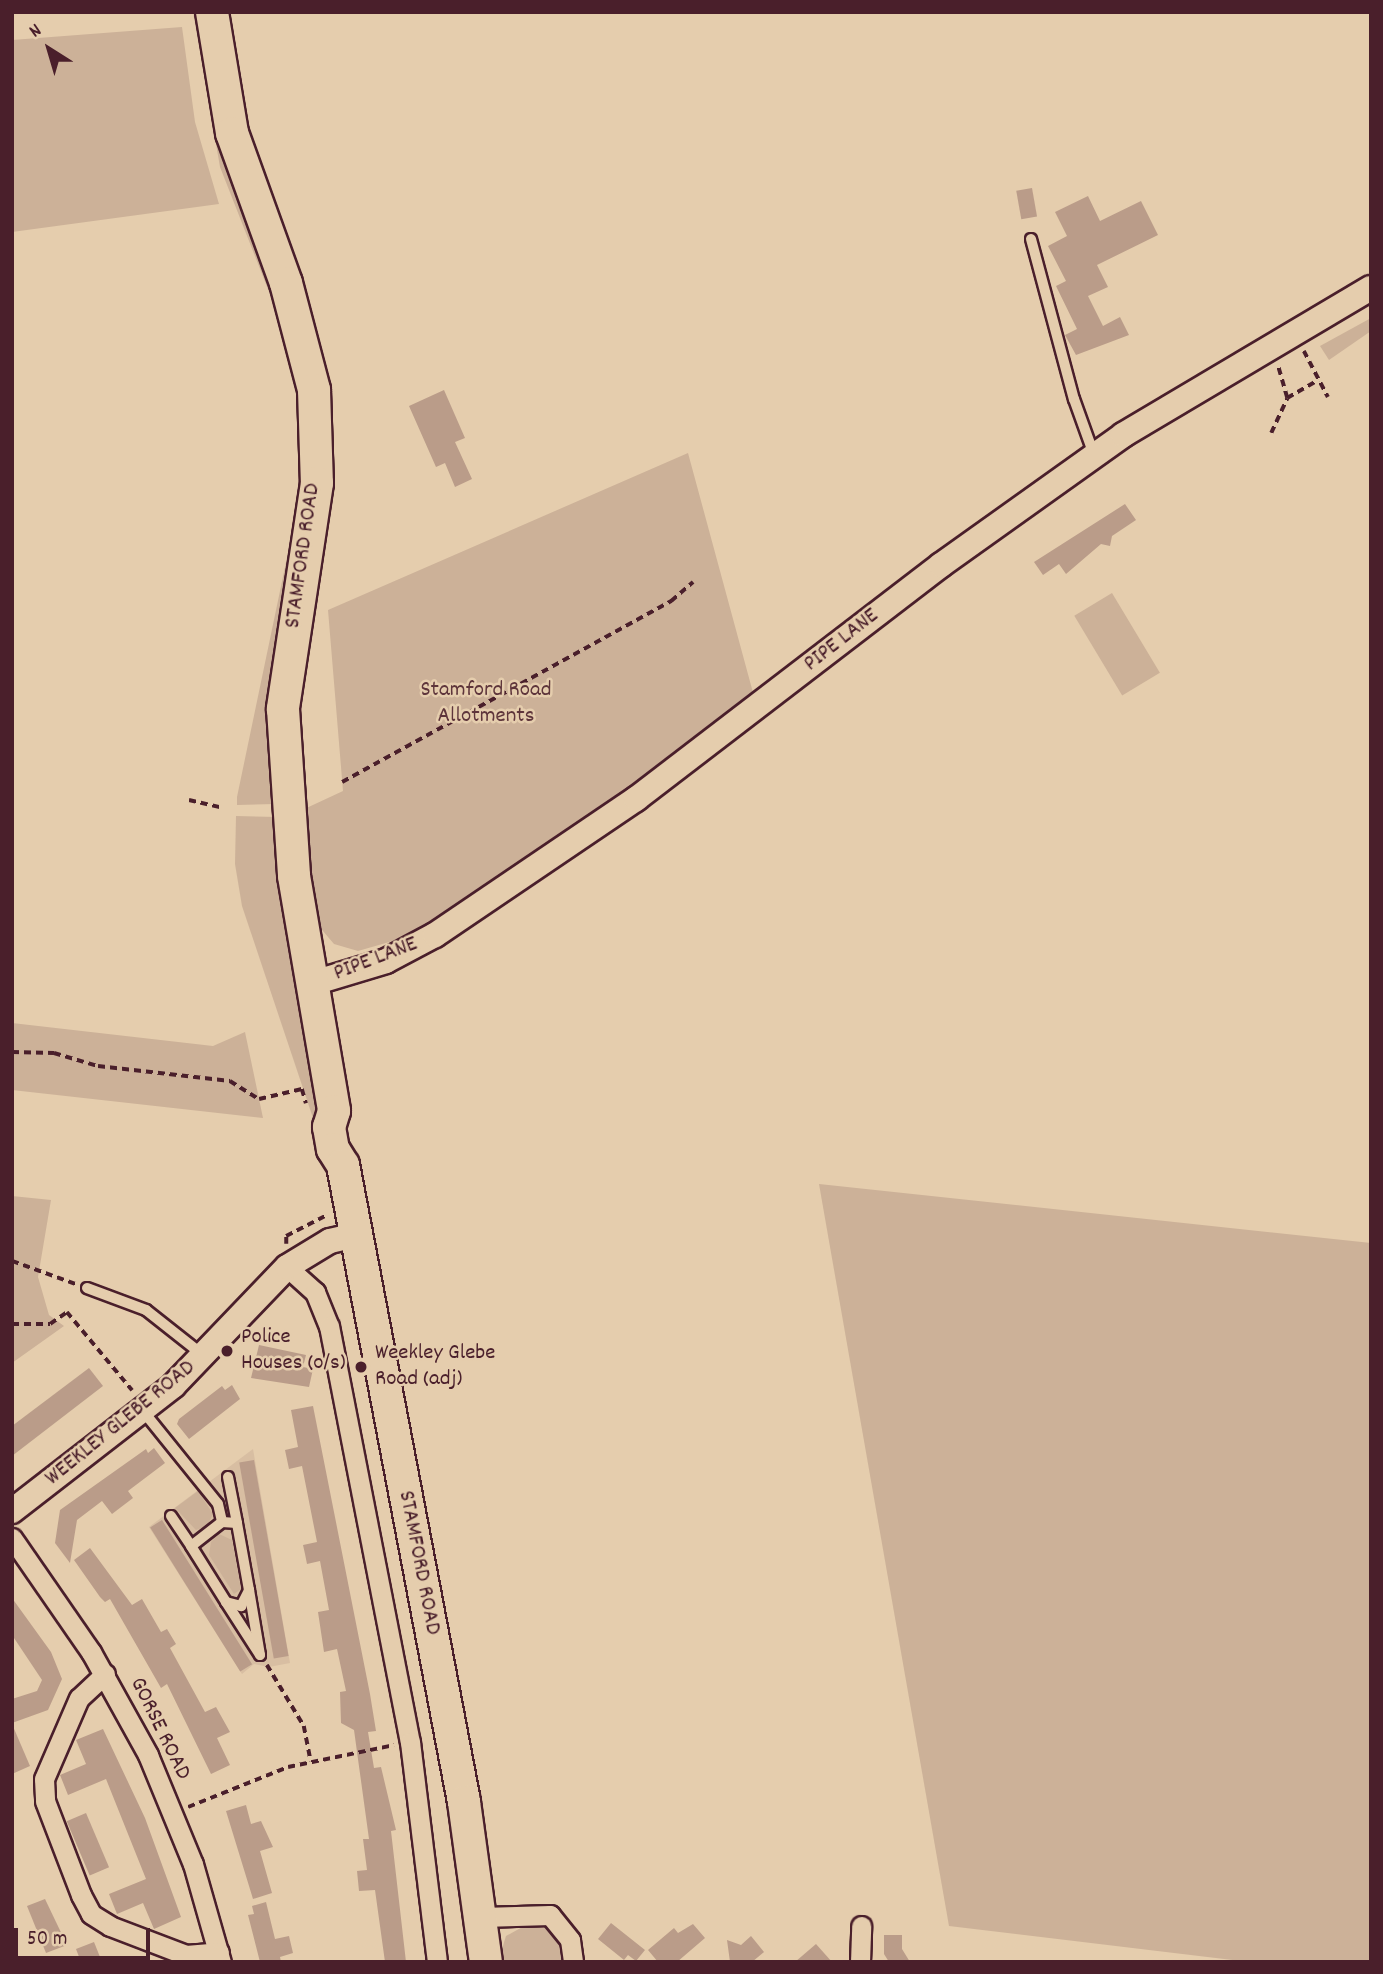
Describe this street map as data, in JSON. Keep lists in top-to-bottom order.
{
  "streets": {
    "main road": ["STAMFORD ROAD"],
    "street": ["PIPE LANE", "WEEKLEY GLEBE ROAD", "GORSE ROAD"]
  },
  "crossings": [
    ["STAMFORD ROAD", "PIPE LANE"],
    ["STAMFORD ROAD", "WEEKLEY GLEBE ROAD"]
  ],
  "parks": ["Stamford Road Allotments"],
  "places": ["Police Houses (o/s)", "Weekley Glebe Road (adj)"],
  "scale_bar": "50 m",
  "north": "top left"
}
